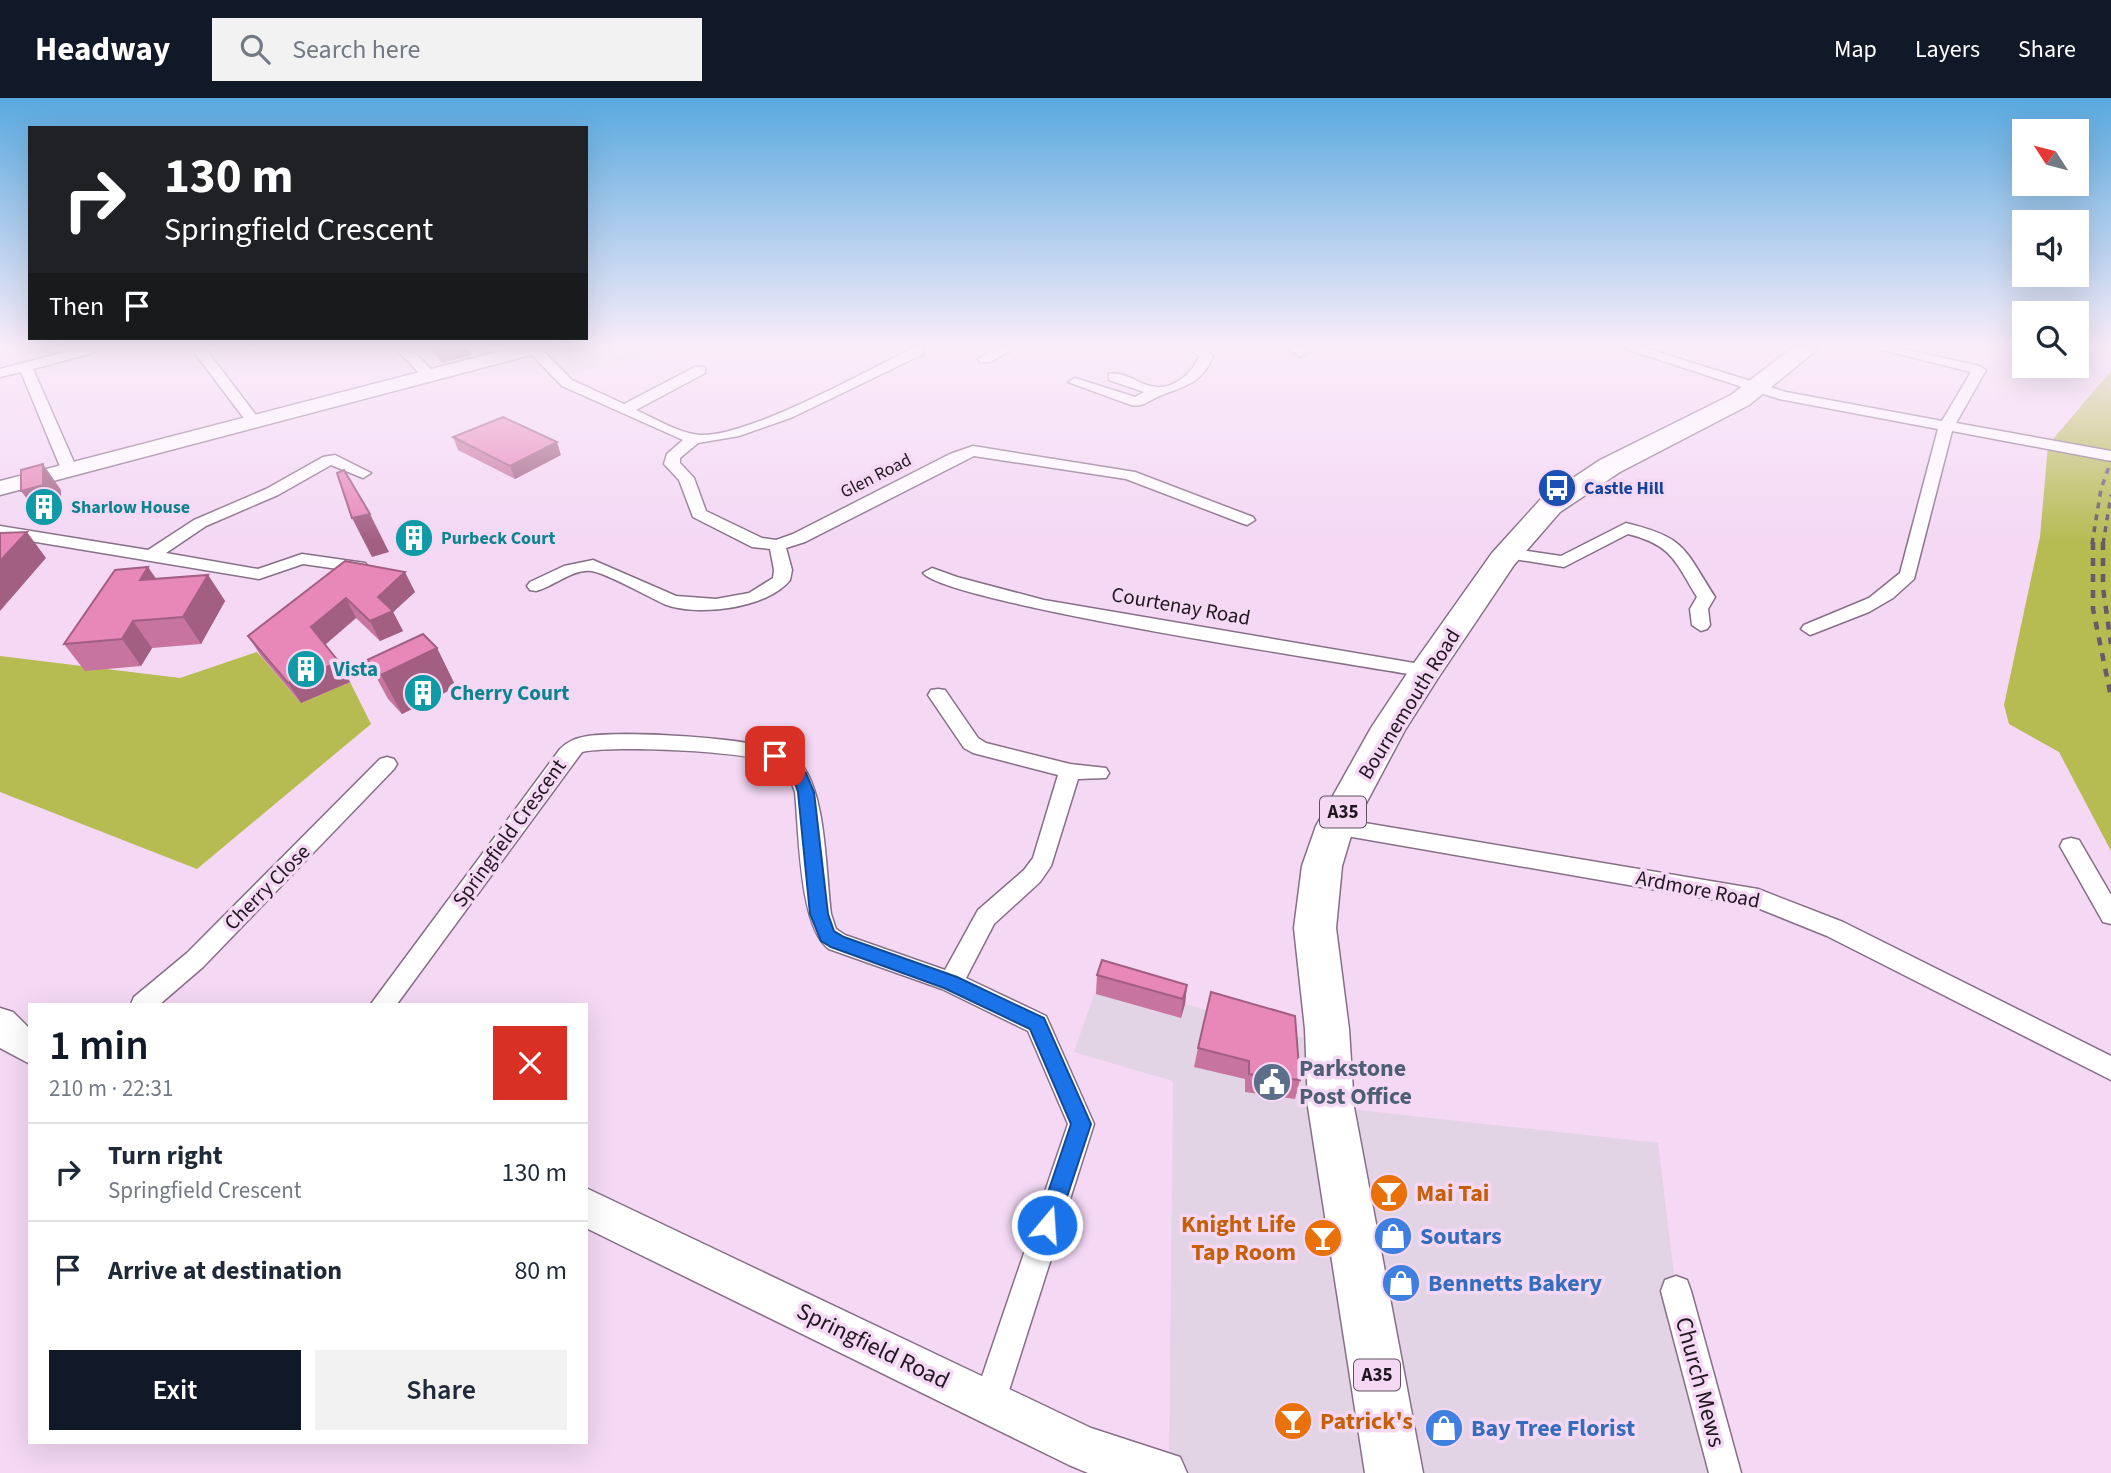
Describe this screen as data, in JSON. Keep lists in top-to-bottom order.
{
  "streets": {
    "highway": ["Bournemouth Road", "A35"],
    "main road": ["Springfield Road"],
    "street": [
      "Glen Road",
      "Courtenay Road",
      "Springfield Crescent",
      "Cherry Close",
      "Ardmore Road",
      "Church Mews"
    ]
  },
  "crossings": [
    ["Courtenay Road", "Bournemouth Road"],
    ["Bournemouth Road", "Ardmore Road"],
    ["Springfield Crescent", "Springfield Road"]
  ],
  "places": {
    "bus stop": ["Castle Hill"],
    "building": [
      "Sharlow House",
      "Purbeck Court",
      "Vista",
      "Cherry Court"
    ],
    "public building": ["Parkstone Post Office"],
    "bar": ["Mai Tai", "Knight Life Tap Room", "Patrick's"],
    "shop": ["Soutars", "Bennetts Bakery", "Bay Tree Florist"]
  },
  "north": "top left",
  "page": {
    "header": "Headway",
    "search": "Search here",
    "nav": ["Map", "Layers", "Share"],
    "turn": ["130 m", "Springfield Crescent"],
    "then": "Then",
    "heading": ["1 min", "210 m · 22:31"],
    "list": [
      {
        "name": "Turn right",
        "note": "Springfield Crescent",
        "value": "130 m"
      },
      {
        "name": "Arrive at destination",
        "value": "80 m"
      }
    ],
    "buttons": ["Exit", "Share"]
  }
}
